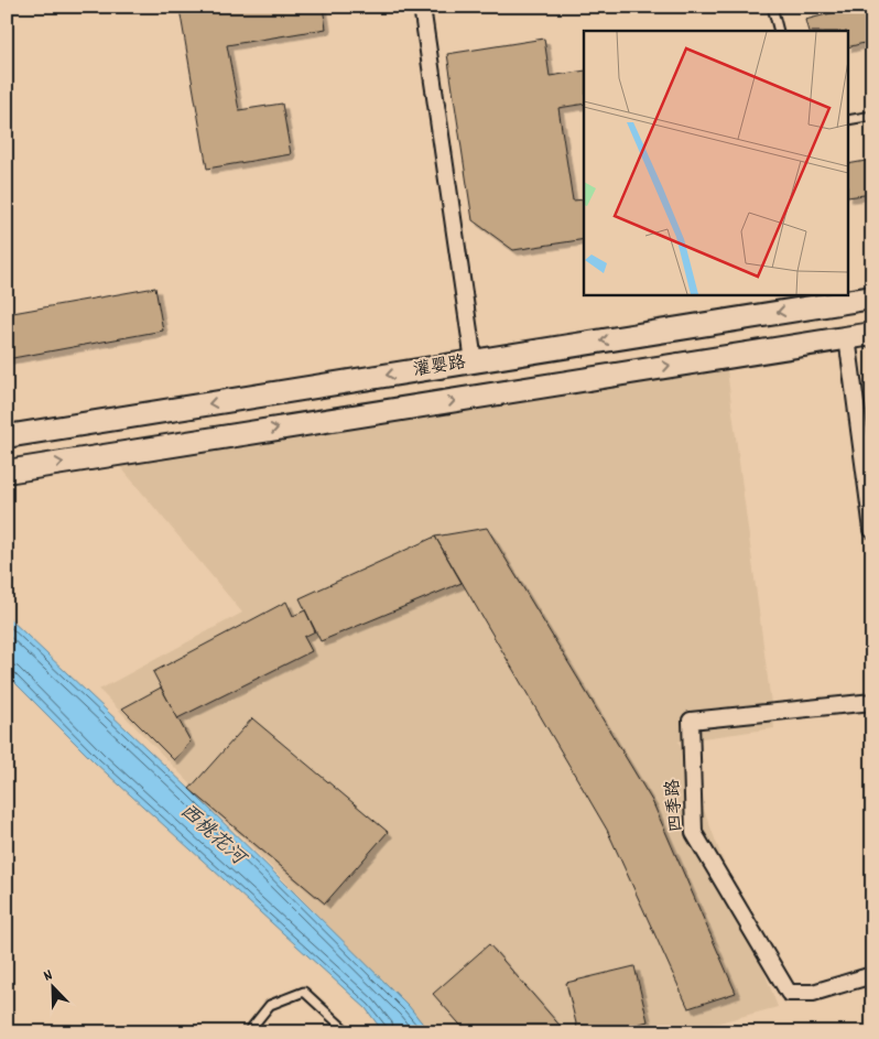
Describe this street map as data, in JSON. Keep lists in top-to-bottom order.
{
  "streets": {
    "main road": ["灌婴路"],
    "street": ["四季路"]
  },
  "water": ["西桃花河"],
  "north": "top left"
}
